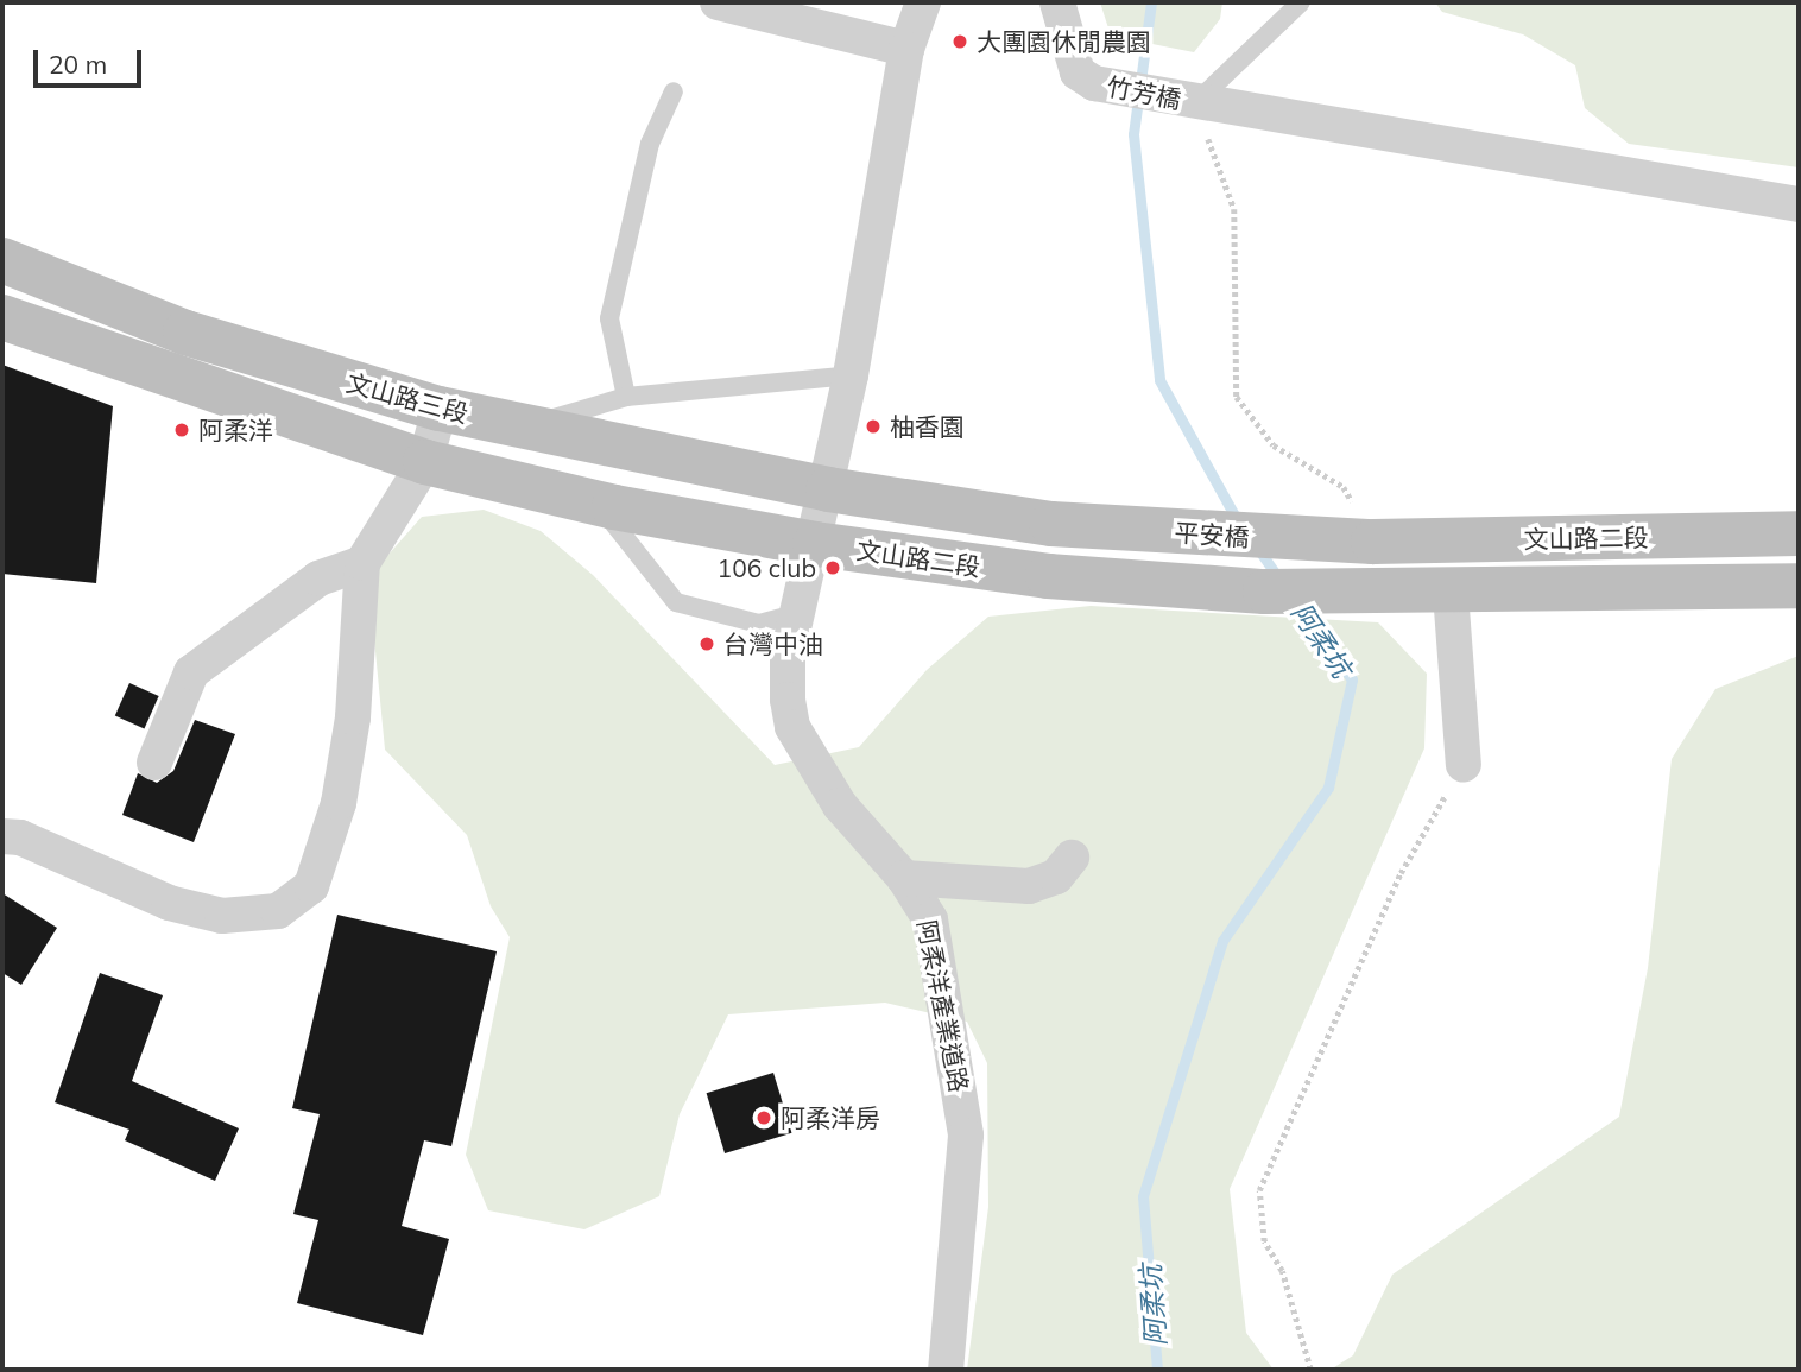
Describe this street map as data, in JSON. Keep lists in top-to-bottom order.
{
  "streets": {
    "main road": ["文山路三段", "平安橋", "文山路二段"],
    "street": ["竹芳橋", "阿柔洋產業道路"]
  },
  "crossings": [
    ["文山路三段", "平安橋"],
    ["文山路三段", "阿柔洋產業道路"],
    ["平安橋", "文山路二段"],
    ["平安橋", "阿柔洋產業道路"],
    ["文山路二段", "阿柔洋產業道路"]
  ],
  "water": ["阿柔坑"],
  "places": [
    "大團園休閒農園",
    "柚香園",
    "阿柔洋",
    "106 club",
    "台灣中油",
    "阿柔洋房"
  ],
  "scale_bar": "20 m"
}
